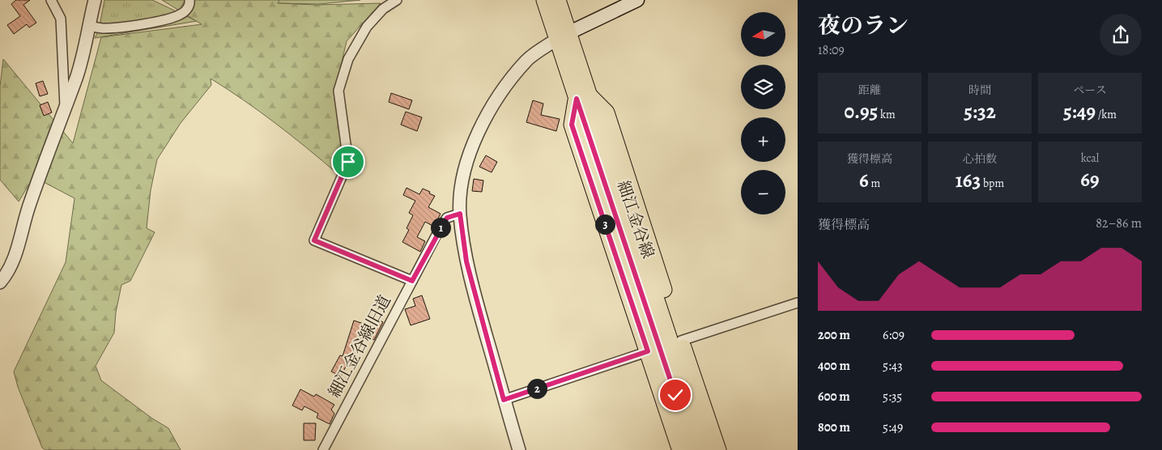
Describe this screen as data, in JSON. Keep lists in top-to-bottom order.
{
  "streets": {
    "main road": ["細江金谷線"],
    "street": ["細江金谷線旧道"]
  },
  "north": "left",
  "page": {
    "heading": ["夜のラン", "18:09"],
    "map_buttons": ["+", "−"],
    "stats": [
      ["距離", "0.95 km"],
      ["時間", "5:32"],
      ["ペース", "5:49 /km"],
      ["獲得標高", "6 m"],
      ["心拍数", "163 bpm"],
      ["kcal", "69"]
    ],
    "chart": ["獲得標高", "82–86 m"],
    "pins": ["3", "1", "2"],
    "list": [
      {
        "name": "200 m",
        "note": "6:09"
      },
      {
        "name": "400 m",
        "note": "5:43"
      },
      {
        "name": "600 m",
        "note": "5:35"
      },
      {
        "name": "800 m",
        "note": "5:49"
      }
    ]
  }
}
